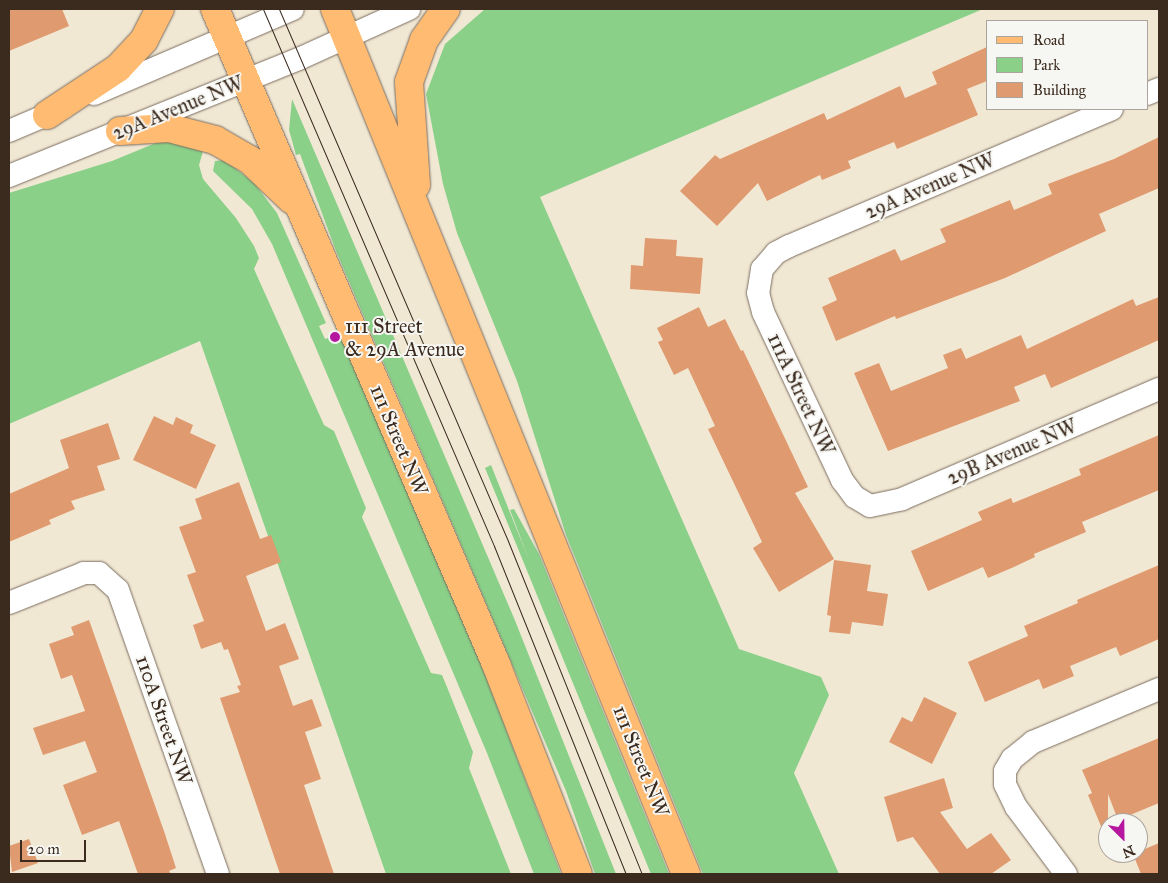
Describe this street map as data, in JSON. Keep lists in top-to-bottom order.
{
  "streets": {
    "main road": ["111 Street NW"],
    "street": [
      "29A Avenue NW",
      "111A Street NW",
      "29B Avenue NW",
      "110A Street NW"
    ]
  },
  "crossings": [
    ["29A Avenue NW", "111A Street NW"],
    ["29A Avenue NW", "111 Street NW"],
    ["111A Street NW", "29B Avenue NW"]
  ],
  "places": ["111 Street & 29A Avenue"],
  "legend": ["Road", "Park", "Building"],
  "scale_bar": "20 m",
  "north": "bottom right"
}
